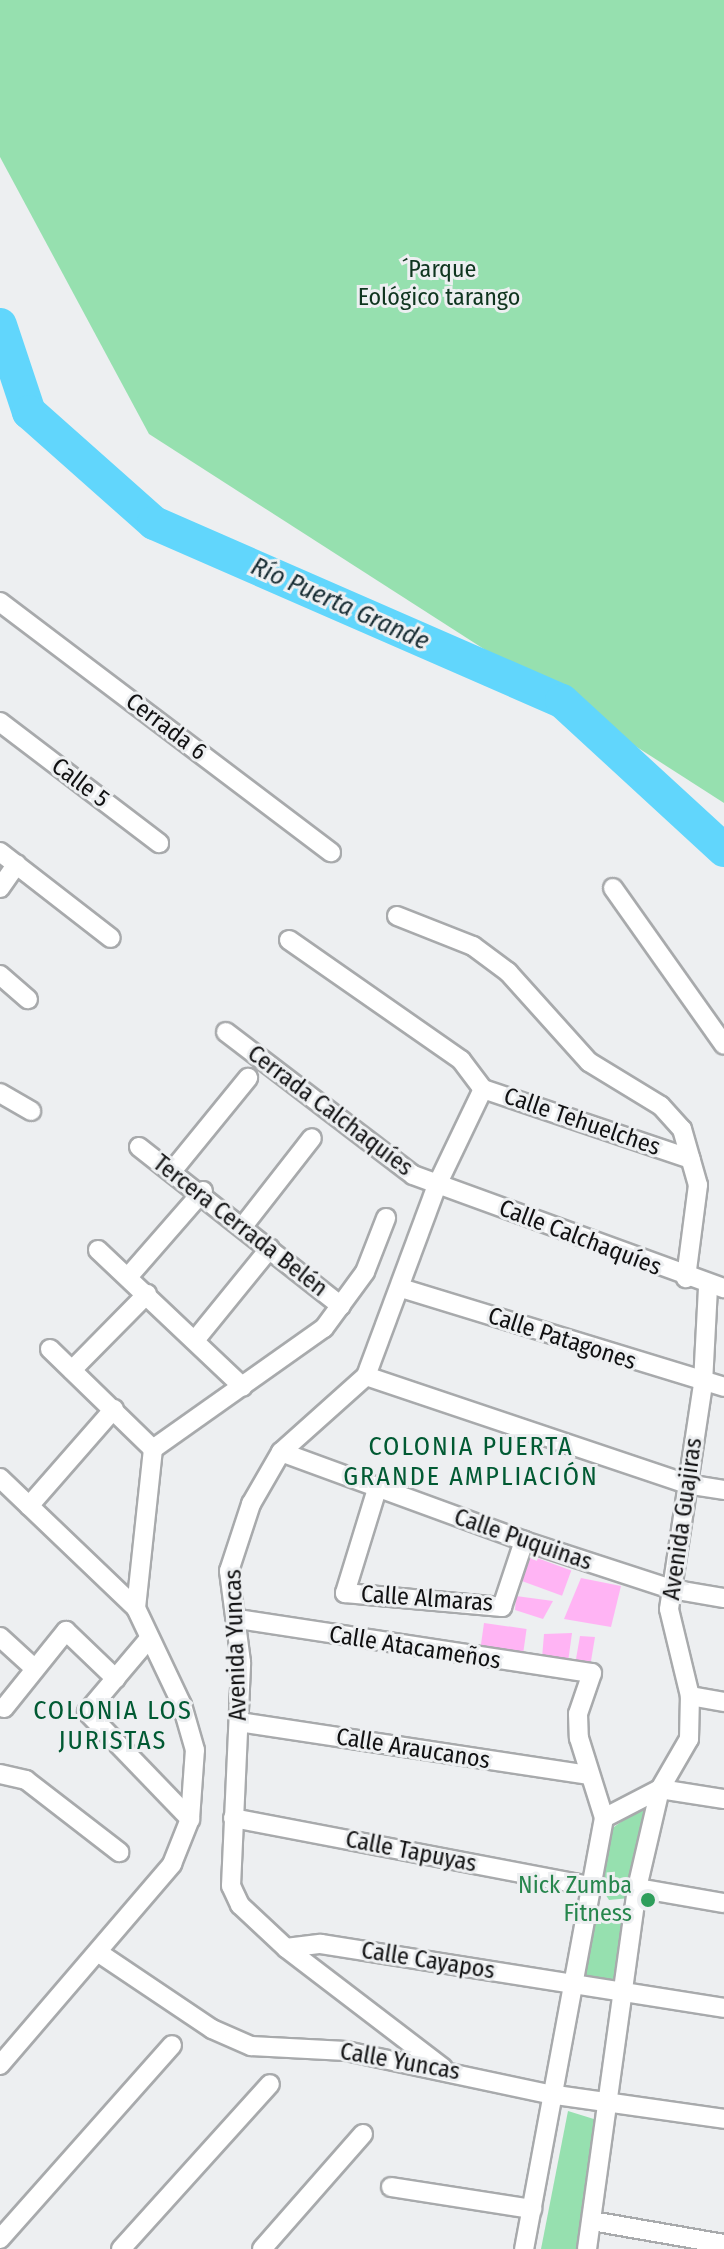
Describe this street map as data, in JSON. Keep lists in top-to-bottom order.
{
  "streets": {
    "street": [
      "Cerrada 6",
      "Calle 5",
      "Cerrada Calchaquíes",
      "Calle Tehuelches",
      "Tercera Cerrada Belén",
      "Calle Calchaquíes",
      "Calle Patagones",
      "Avenida Guajiras",
      "Calle Puquinas",
      "Calle Almaras",
      "Avenida Yuncas",
      "Calle Atacameños",
      "Calle Araucanos",
      "Calle Tapuyas",
      "Calle Cayapos",
      "Calle Yuncas"
    ]
  },
  "crossings": [
    ["Cerrada Calchaquíes", "Calle Tehuelches"],
    ["Cerrada Calchaquíes", "Calle Calchaquíes"],
    ["Cerrada Calchaquíes", "Avenida Yuncas"],
    ["Calle Tehuelches", "Calle Calchaquíes"],
    ["Calle Tehuelches", "Avenida Yuncas"],
    ["Calle Calchaquíes", "Avenida Guajiras"],
    ["Calle Calchaquíes", "Avenida Yuncas"],
    ["Calle Patagones", "Avenida Guajiras"],
    ["Calle Patagones", "Avenida Yuncas"],
    ["Avenida Guajiras", "Calle Puquinas"],
    ["Avenida Guajiras", "Calle Yuncas"],
    ["Calle Puquinas", "Calle Almaras"],
    ["Calle Puquinas", "Avenida Yuncas"],
    ["Avenida Yuncas", "Calle Atacameños"],
    ["Avenida Yuncas", "Calle Araucanos"],
    ["Avenida Yuncas", "Calle Tapuyas"],
    ["Avenida Yuncas", "Calle Cayapos"],
    ["Avenida Yuncas", "Calle Yuncas"],
    ["Calle Atacameños", "Calle Araucanos"]
  ],
  "districts": ["COLONIA PUERTA GRANDE AMPLIACIÓN", "COLONIA LOS JURISTAS"],
  "water": ["Río Puerta Grande"],
  "parks": ["´Parque Eológico tarango"],
  "places": ["Nick Zumba Fitness"]
}
